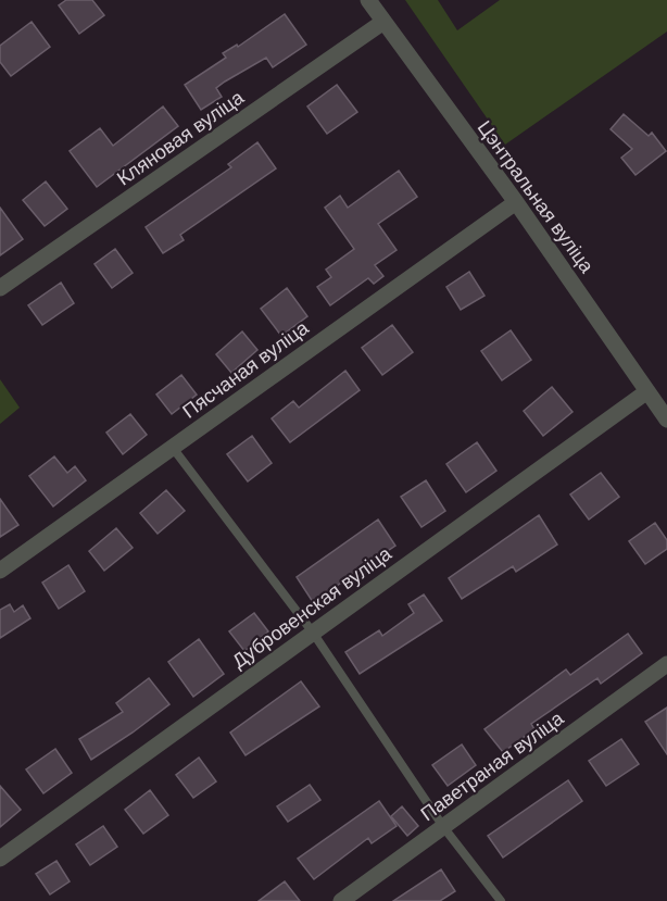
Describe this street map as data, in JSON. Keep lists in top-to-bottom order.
{
  "streets": {
    "street": [
      "Кляновая вуліца",
      "Цэнтральная вуліца",
      "Пясчаная вуліца",
      "Дубровенская вуліца",
      "Паветраная вуліца"
    ]
  },
  "crossings": [
    ["Кляновая вуліца", "Цэнтральная вуліца"],
    ["Цэнтральная вуліца", "Пясчаная вуліца"],
    ["Цэнтральная вуліца", "Дубровенская вуліца"]
  ]
}
